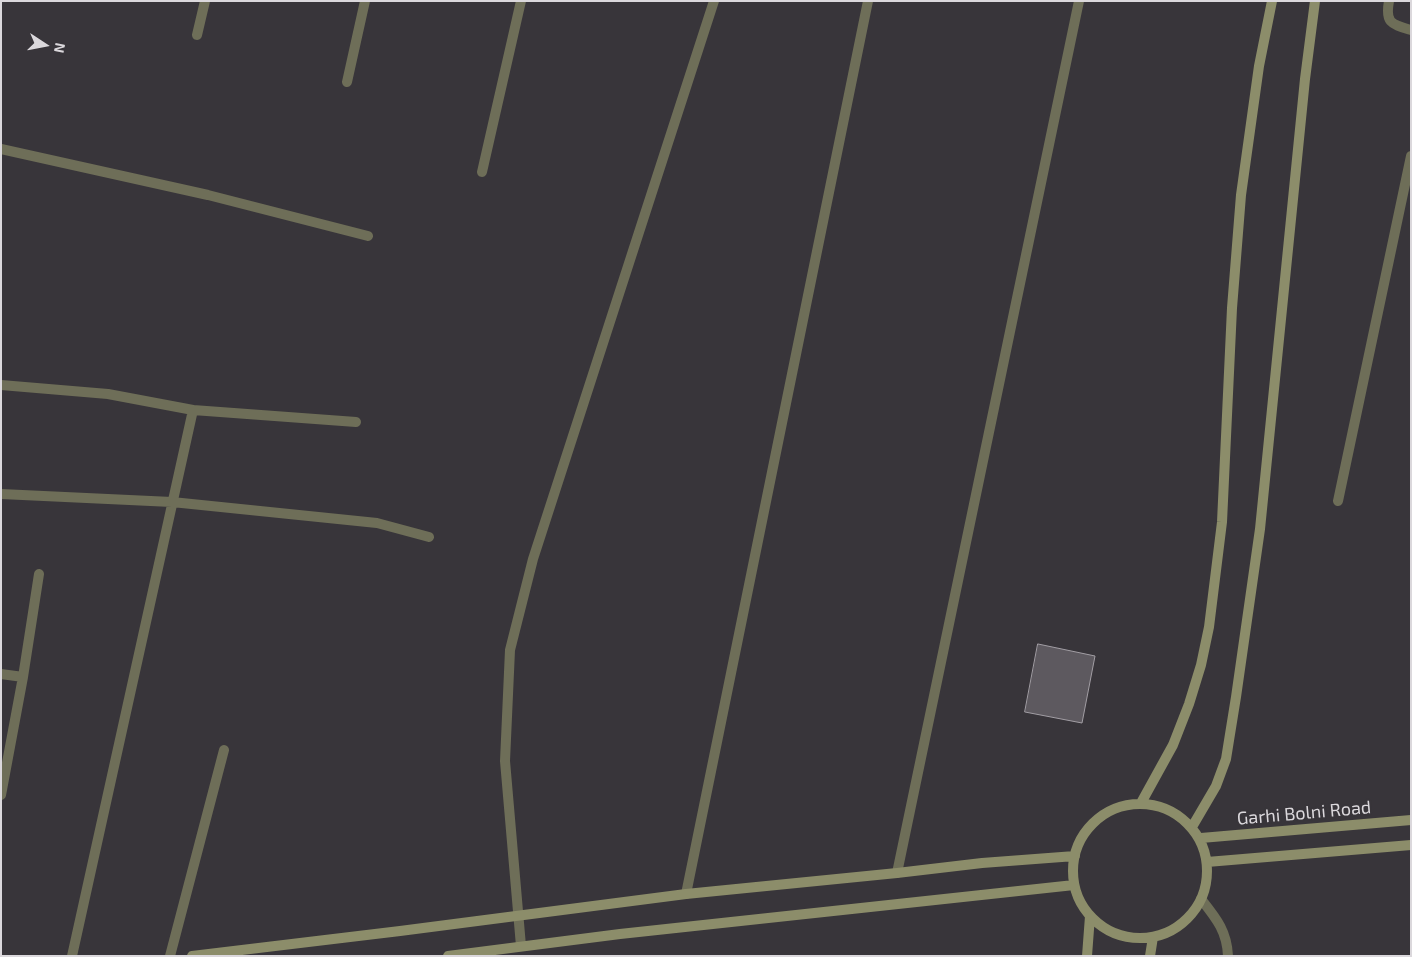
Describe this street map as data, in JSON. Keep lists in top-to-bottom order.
{
  "streets": {
    "main road": ["Garhi Bolni Road"]
  },
  "north": "right"
}
